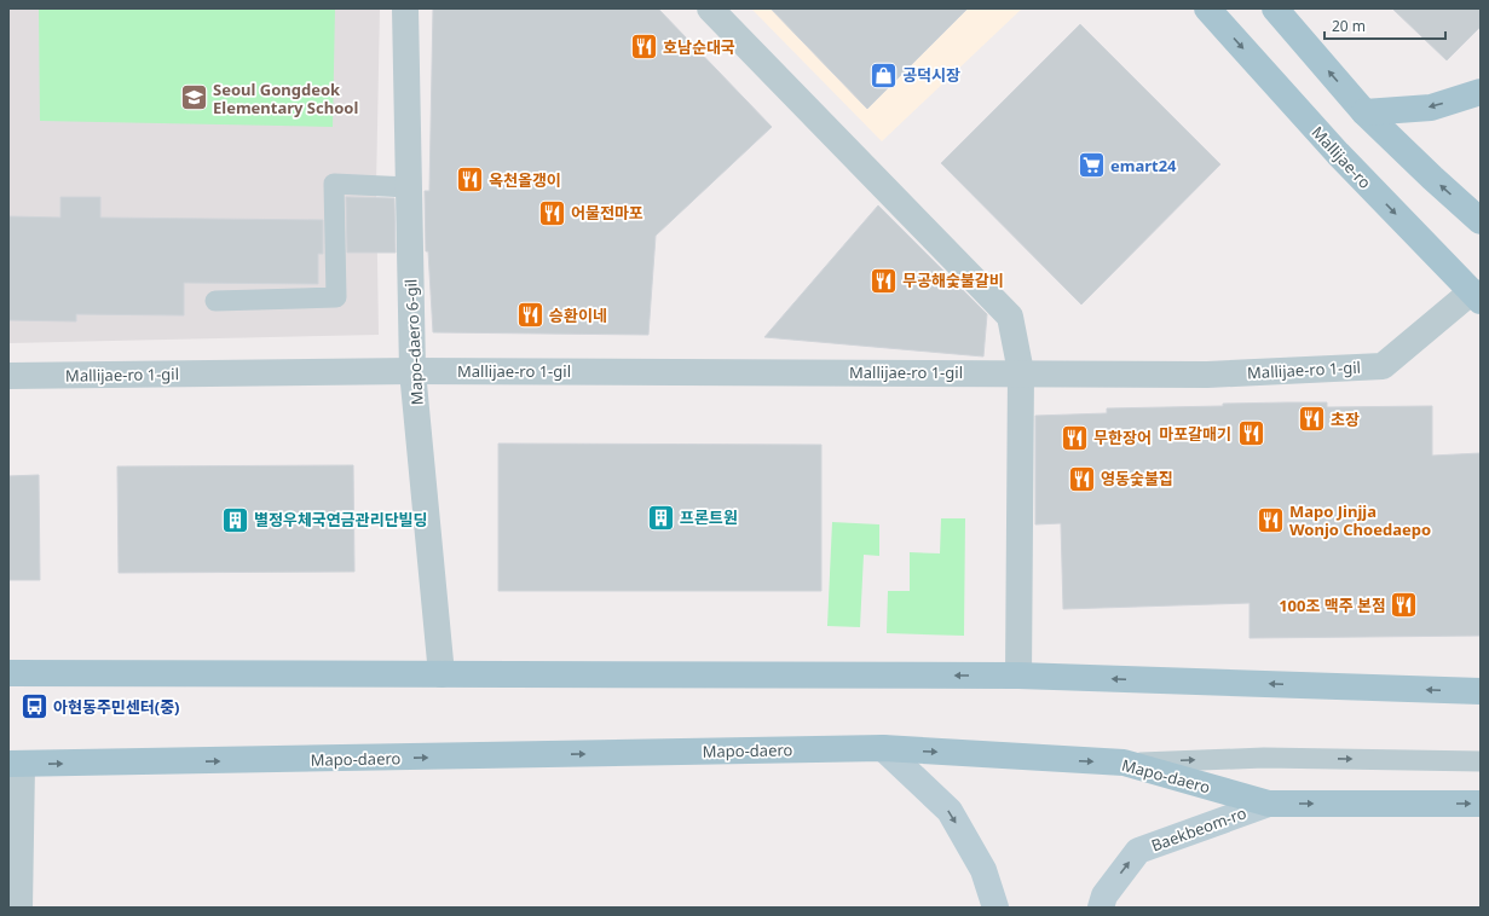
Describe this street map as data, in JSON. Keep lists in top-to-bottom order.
{
  "streets": {
    "main road": ["Mallijae-ro", "Mapo-daero"],
    "street": ["Mapo-daero 6-gil", "Mallijae-ro 1-gil", "Baekbeom-ro"]
  },
  "crossings": [
    ["Mallijae-ro", "Mallijae-ro 1-gil"],
    ["Mapo-daero 6-gil", "Mallijae-ro 1-gil"],
    ["Mapo-daero", "Baekbeom-ro"]
  ],
  "one_way": ["Baekbeom-ro"],
  "places": {
    "restaurant": [
      "호남순대국",
      "옥천올갱이",
      "어물전마포",
      "무공해숯불갈비",
      "승환이네",
      "초장",
      "마포갈매기",
      "무한장어",
      "영동숯불집",
      "Mapo Jinjja Wonjo Choedaepo",
      "100조 맥주 본점"
    ],
    "shop": ["공덕시장"],
    "school or university": ["Seoul Gongdeok Elementary School"],
    "supermarket": ["emart24"],
    "building": ["프론트원", "별정우체국연금관리단빌딩"],
    "bus stop": ["아현동주민센터(중)"]
  },
  "scale_bar": "20 m"
}
